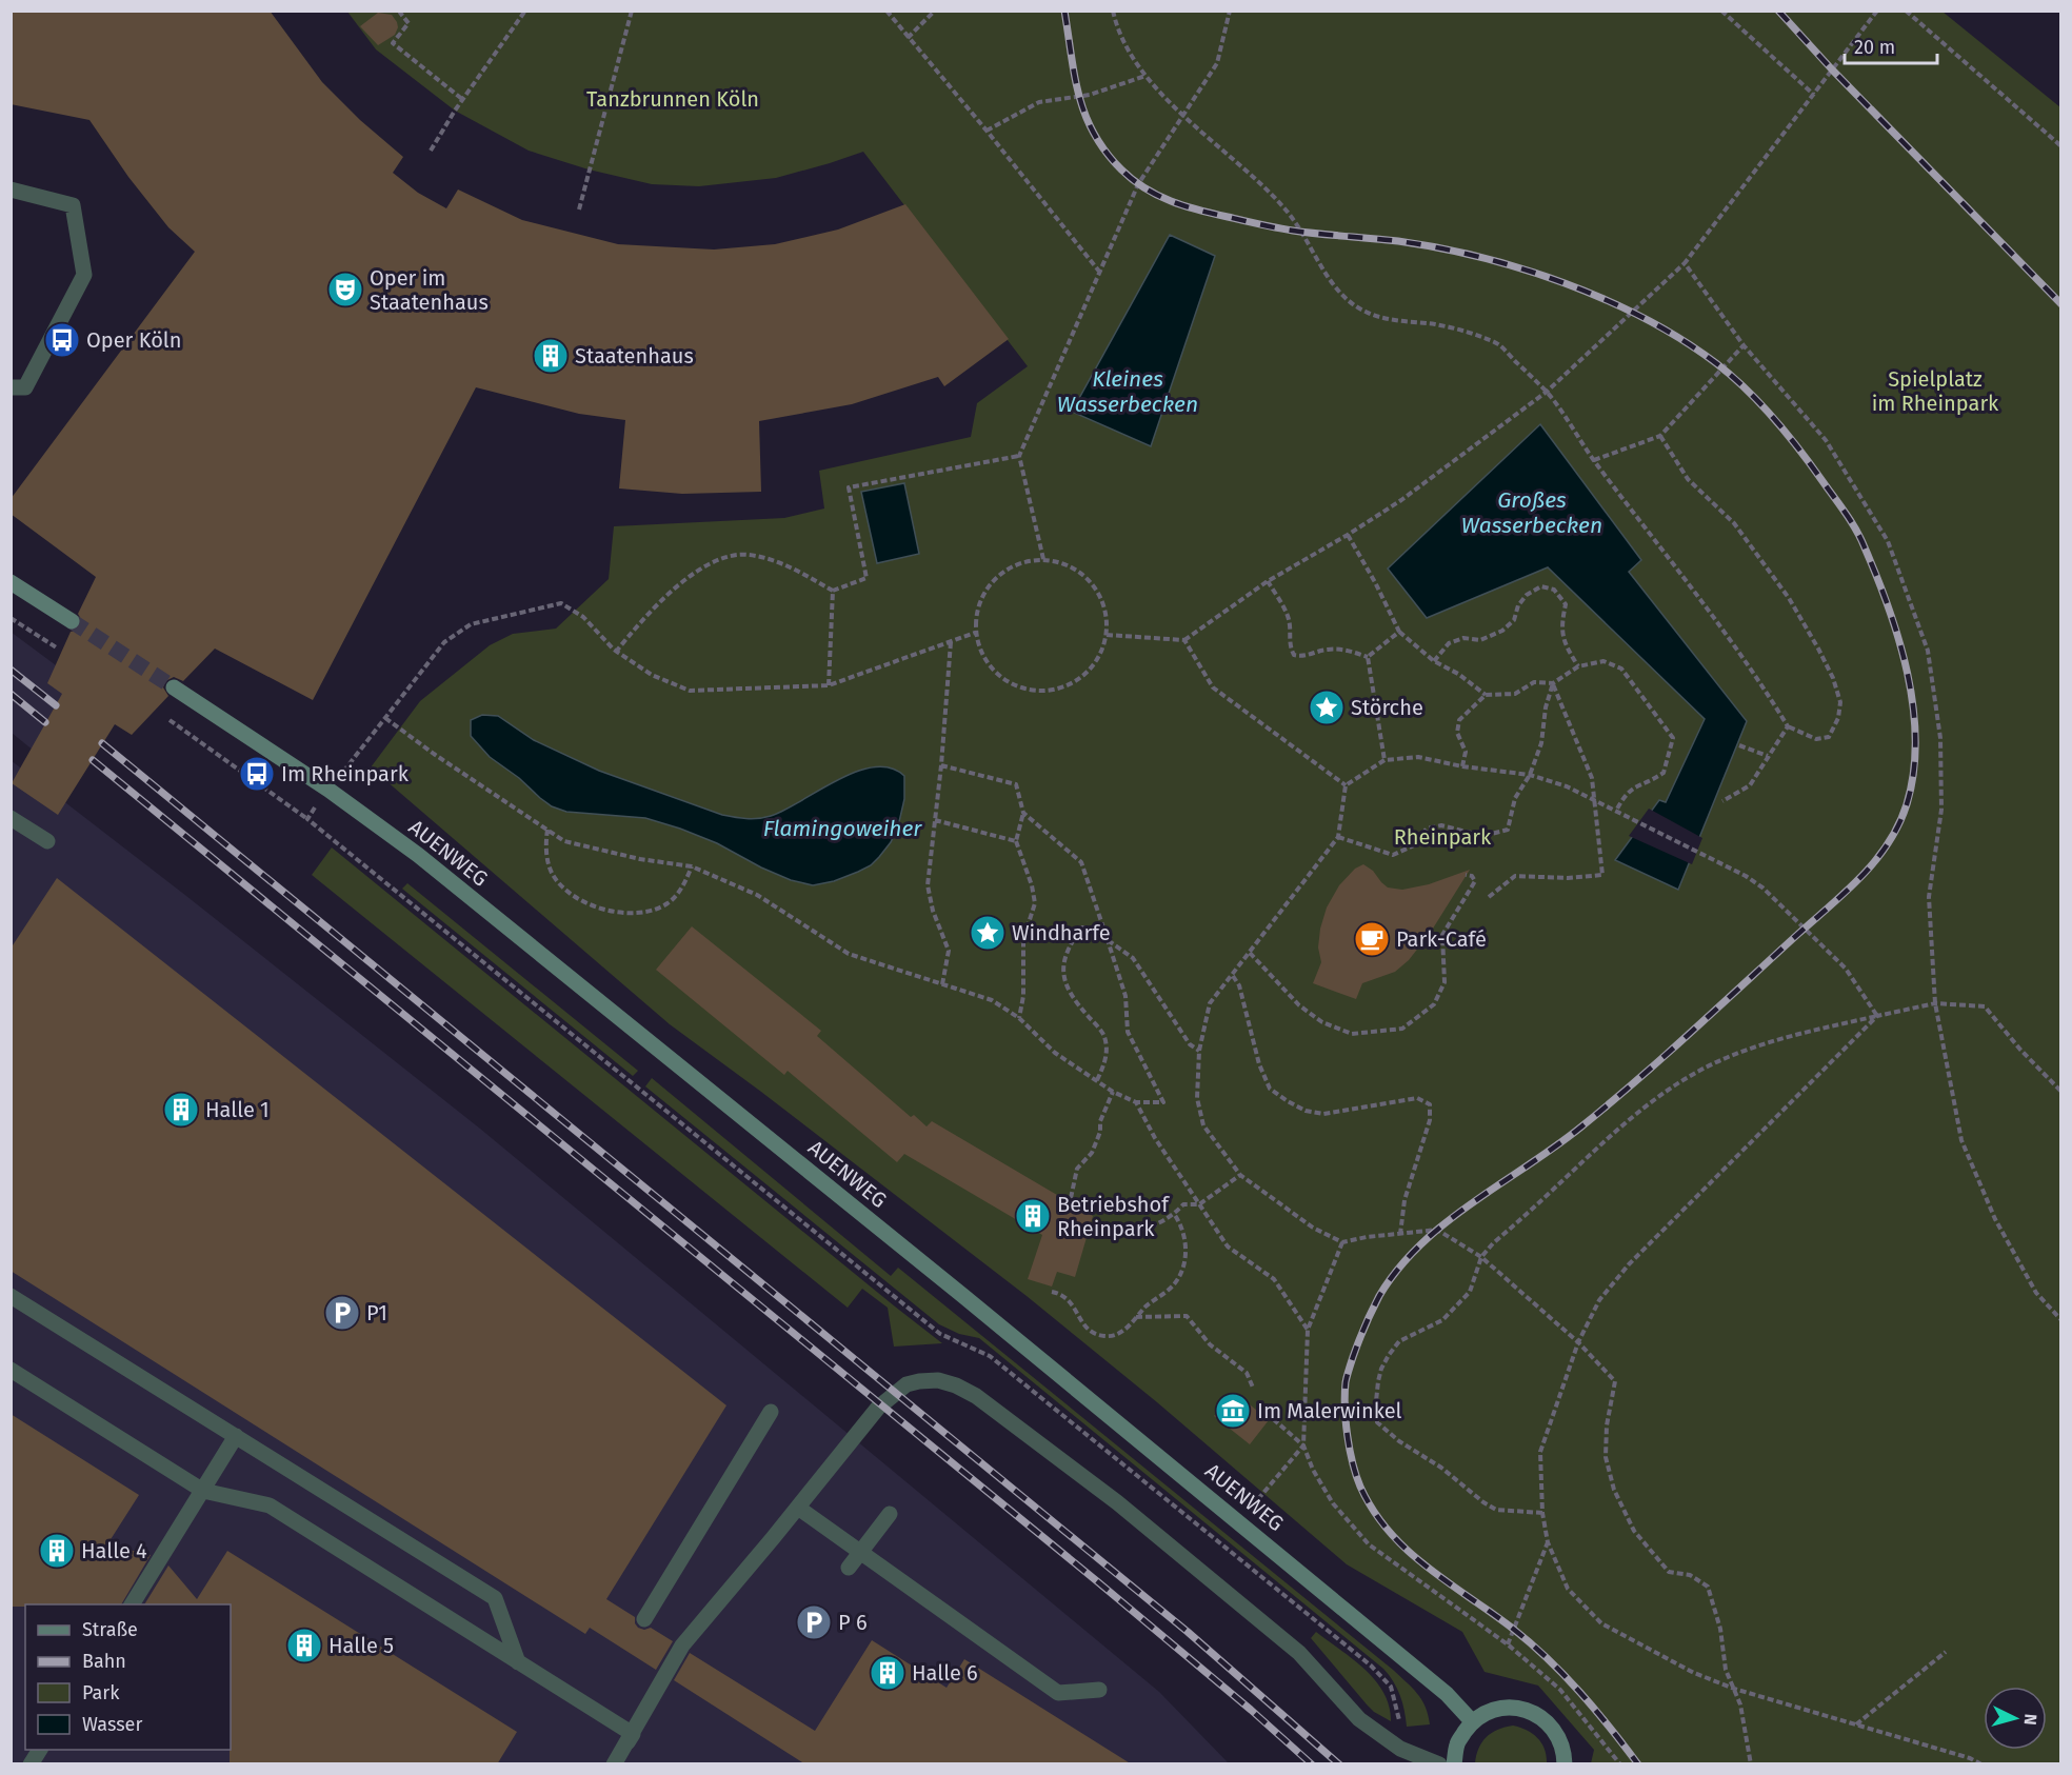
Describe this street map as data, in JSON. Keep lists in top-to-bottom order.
{
  "streets": {
    "street": ["AUENWEG"]
  },
  "water": ["Kleines Wasserbecken", "Großes Wasserbecken", "Flamingoweiher"],
  "parks": ["Tanzbrunnen Köln", "Spielplatz im Rheinpark", "Rheinpark"],
  "places": {
    "theatre": ["Oper im Staatenhaus"],
    "bus stop": ["Oper Köln", "Im Rheinpark"],
    "building": [
      "Staatenhaus",
      "Halle 1",
      "Betriebshof Rheinpark",
      "Halle 4",
      "Halle 5",
      "Halle 6"
    ],
    "place": ["Störche", "Windharfe"],
    "cafe": ["Park-Café"],
    "parking": ["P1", "P 6"],
    "museum": ["Im Malerwinkel"]
  },
  "legend": [
    "Straße",
    "Bahn",
    "Park",
    "Wasser"
  ],
  "scale_bar": "20 m",
  "north": "right"
}
